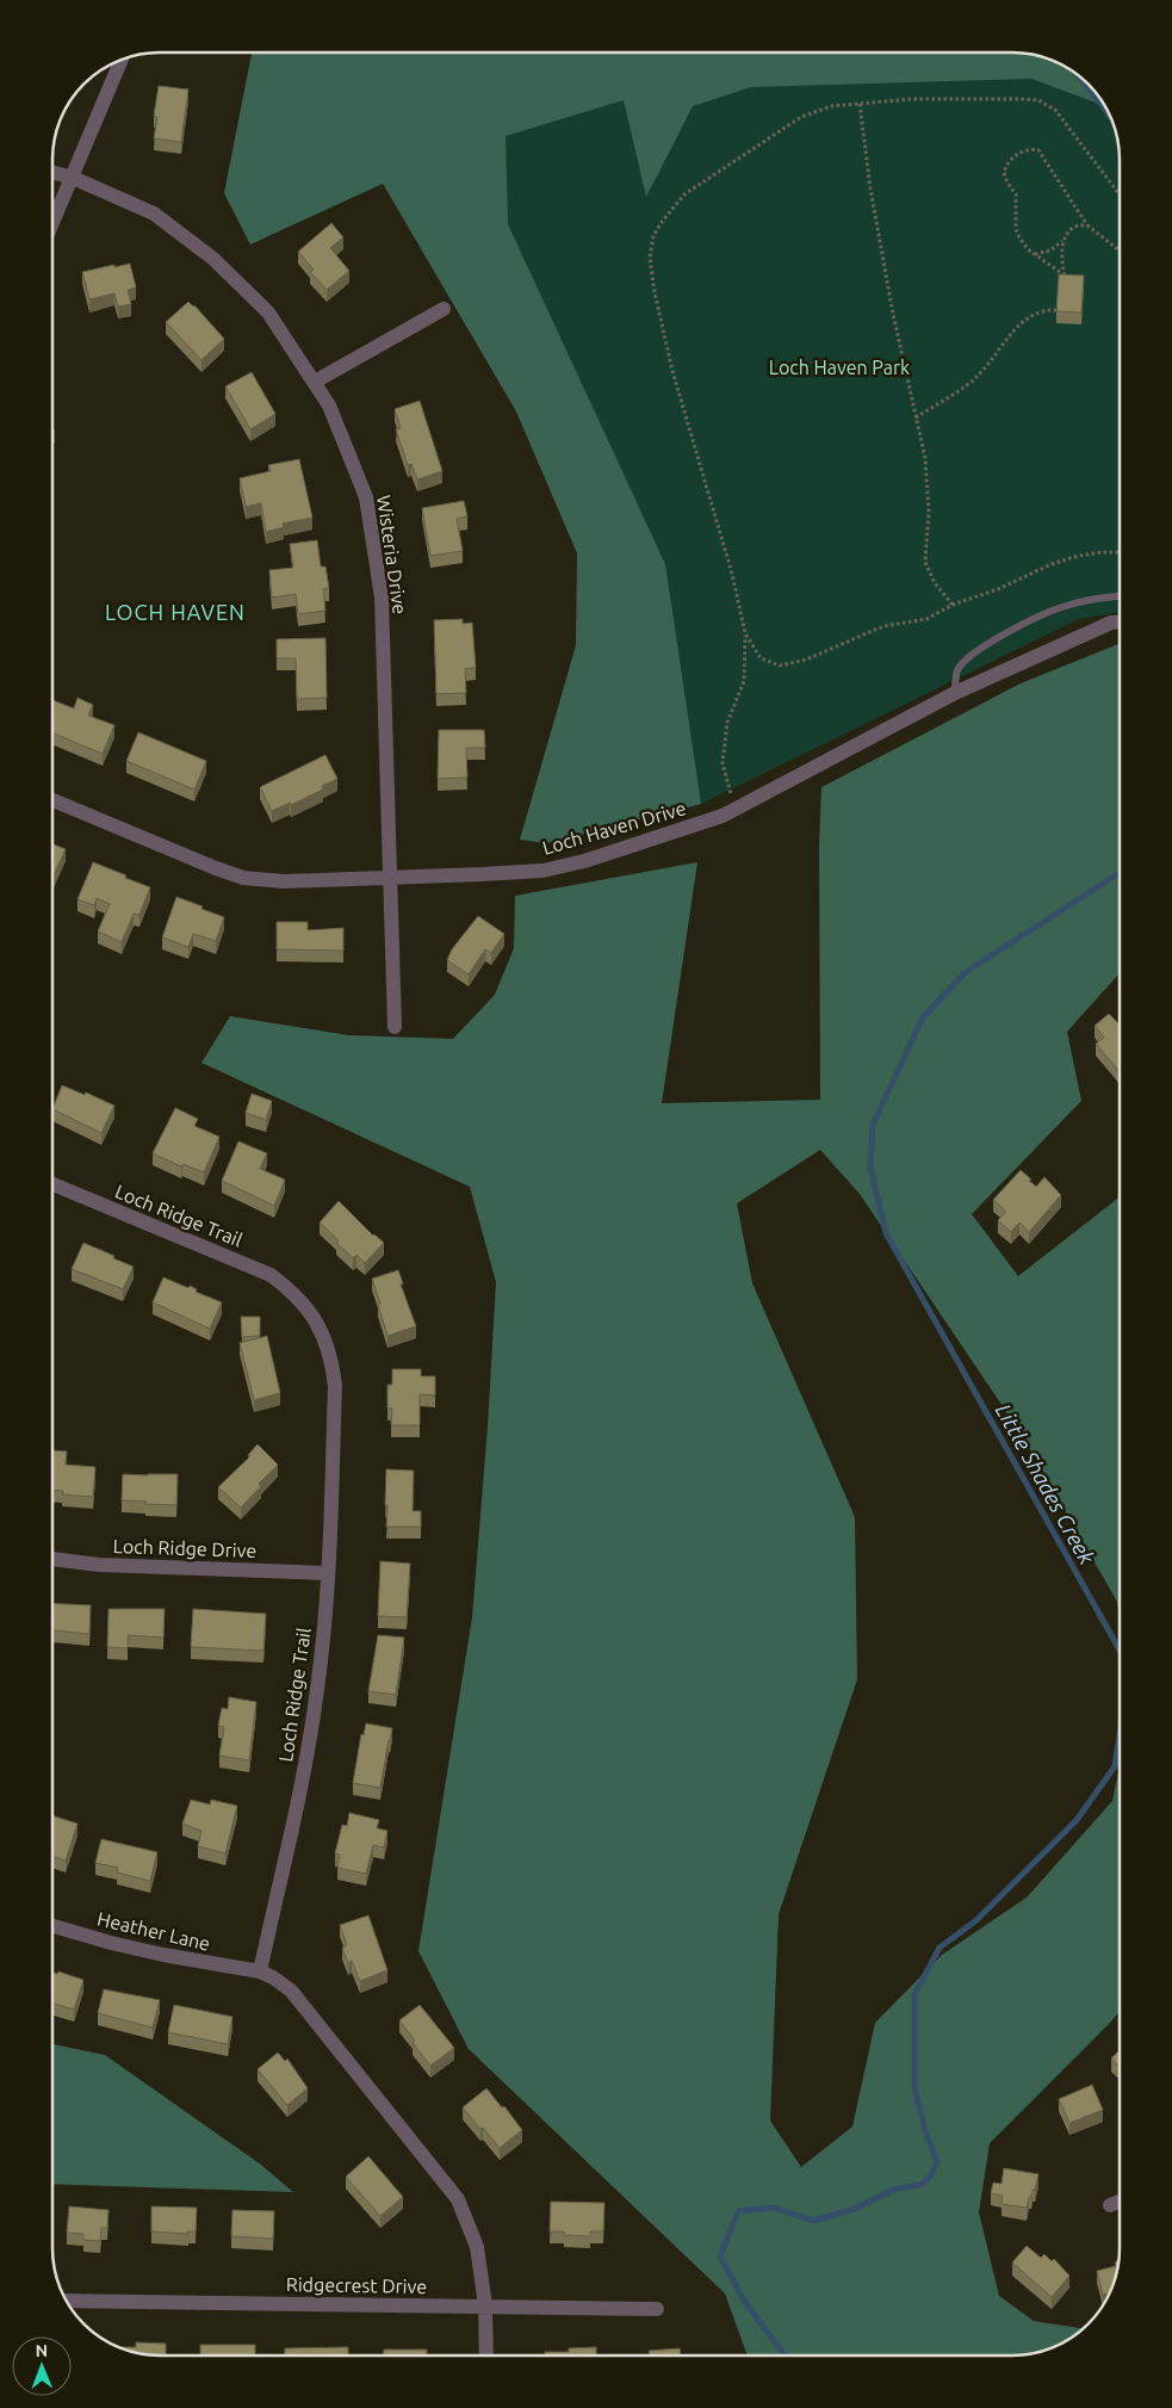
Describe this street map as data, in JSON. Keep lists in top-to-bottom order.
{
  "streets": {
    "street": [
      "Wisteria Drive",
      "Loch Haven Drive",
      "Loch Ridge Trail",
      "Loch Ridge Drive",
      "Heather Lane",
      "Ridgecrest Drive"
    ]
  },
  "crossings": [
    ["Wisteria Drive", "Loch Haven Drive"],
    ["Loch Ridge Trail", "Loch Ridge Drive"],
    ["Loch Ridge Trail", "Heather Lane"]
  ],
  "districts": ["LOCH HAVEN"],
  "water": ["Little Shades Creek"],
  "parks": ["Loch Haven Park"],
  "north": "top"
}
